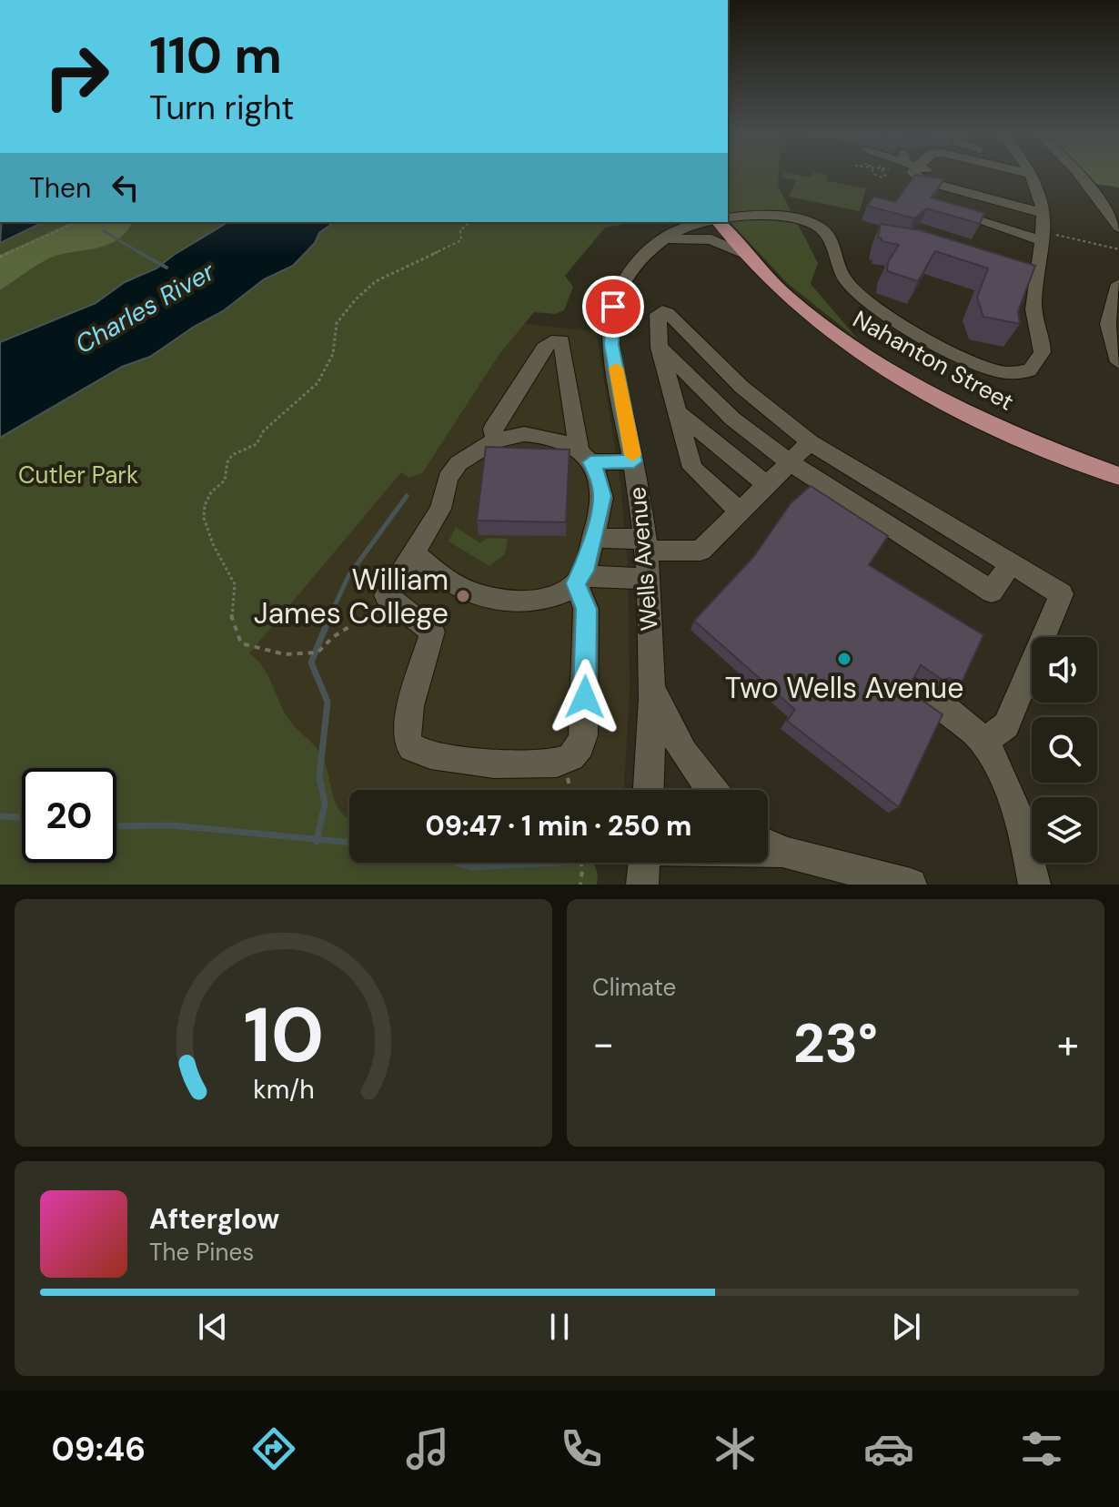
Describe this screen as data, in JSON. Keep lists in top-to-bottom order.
{
  "streets": {
    "main road": ["Nahanton Street"],
    "street": ["Wells Avenue"]
  },
  "water": ["Charles River"],
  "parks": ["Cutler Park"],
  "places": ["William James College", "Two Wells Avenue"],
  "page": {
    "turn": ["110 m", "Turn right"],
    "then": "Then",
    "limit": "20",
    "trip": "09:47 · 1 min · 250 m",
    "tile": "Climate",
    "heat": ["−", "23°", "+"],
    "song": ["Afterglow", "The Pines"],
    "tabs": "09:46",
    "gauge": ["10", "km/h"]
  }
}
